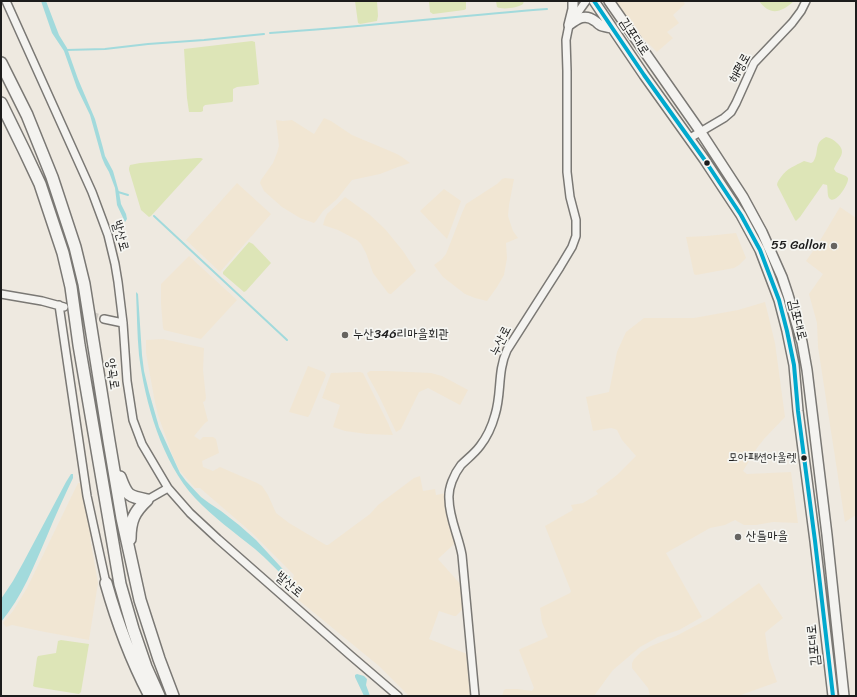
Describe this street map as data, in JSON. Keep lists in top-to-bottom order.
{
  "streets": {
    "highway": ["양곡로"],
    "main road": ["김포대로"],
    "street": ["해평로", "발산로", "누산로"]
  },
  "crossings": [
    ["김포대로", "해평로"]
  ],
  "places": [
    "55 Gallon",
    "누산346리마을회관",
    "모아패션아울렛",
    "산들마을"
  ]
}
